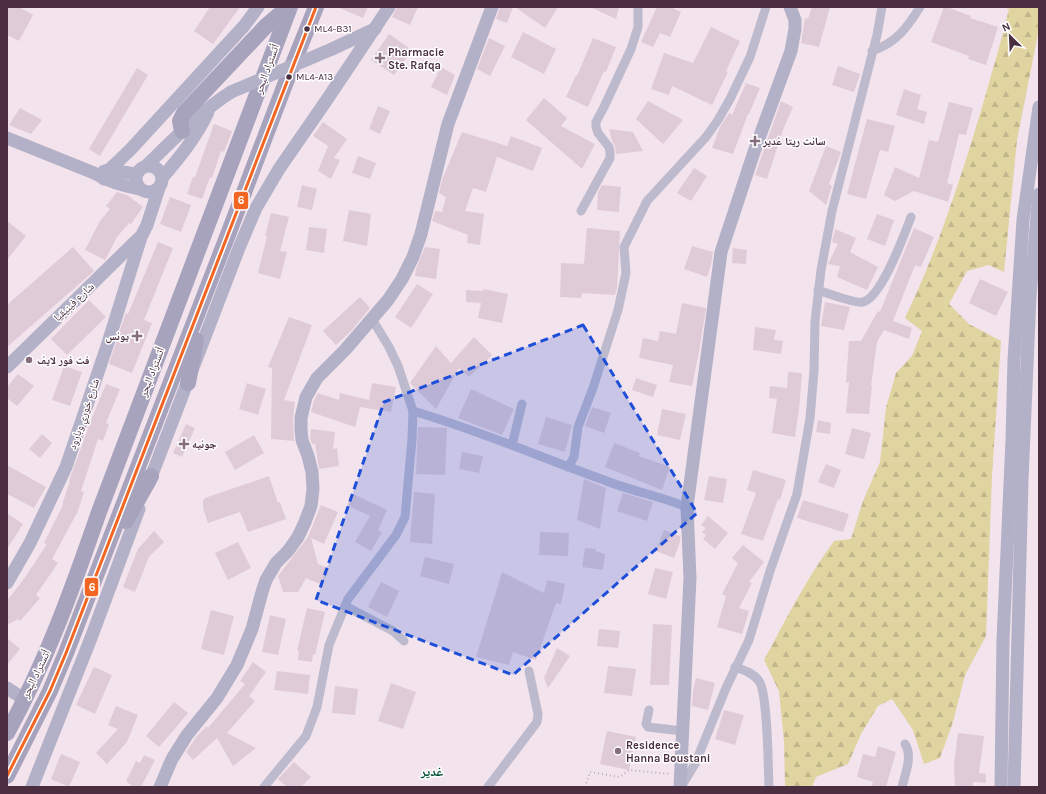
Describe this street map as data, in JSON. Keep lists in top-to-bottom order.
{
  "streets": {
    "highway": ["أتستراد البحر"],
    "street": ["شارع فينيقيا", "شارع خوري وبارود"]
  },
  "crossings": [
    ["شارع فينيقيا", "شارع خوري وبارود"]
  ],
  "districts": ["غدير"],
  "places": {
    "other": [
      "ML4-B31",
      "ML4-A13",
      "فت فور لايف",
      "Residence Hanna Boustani"
    ],
    "health": [
      "Pharmacie Ste. Rafqa",
      "سانت ريتا غدير",
      "يونس",
      "جونيه"
    ]
  },
  "lines": ["transit line 6"],
  "north": "top left"
}
